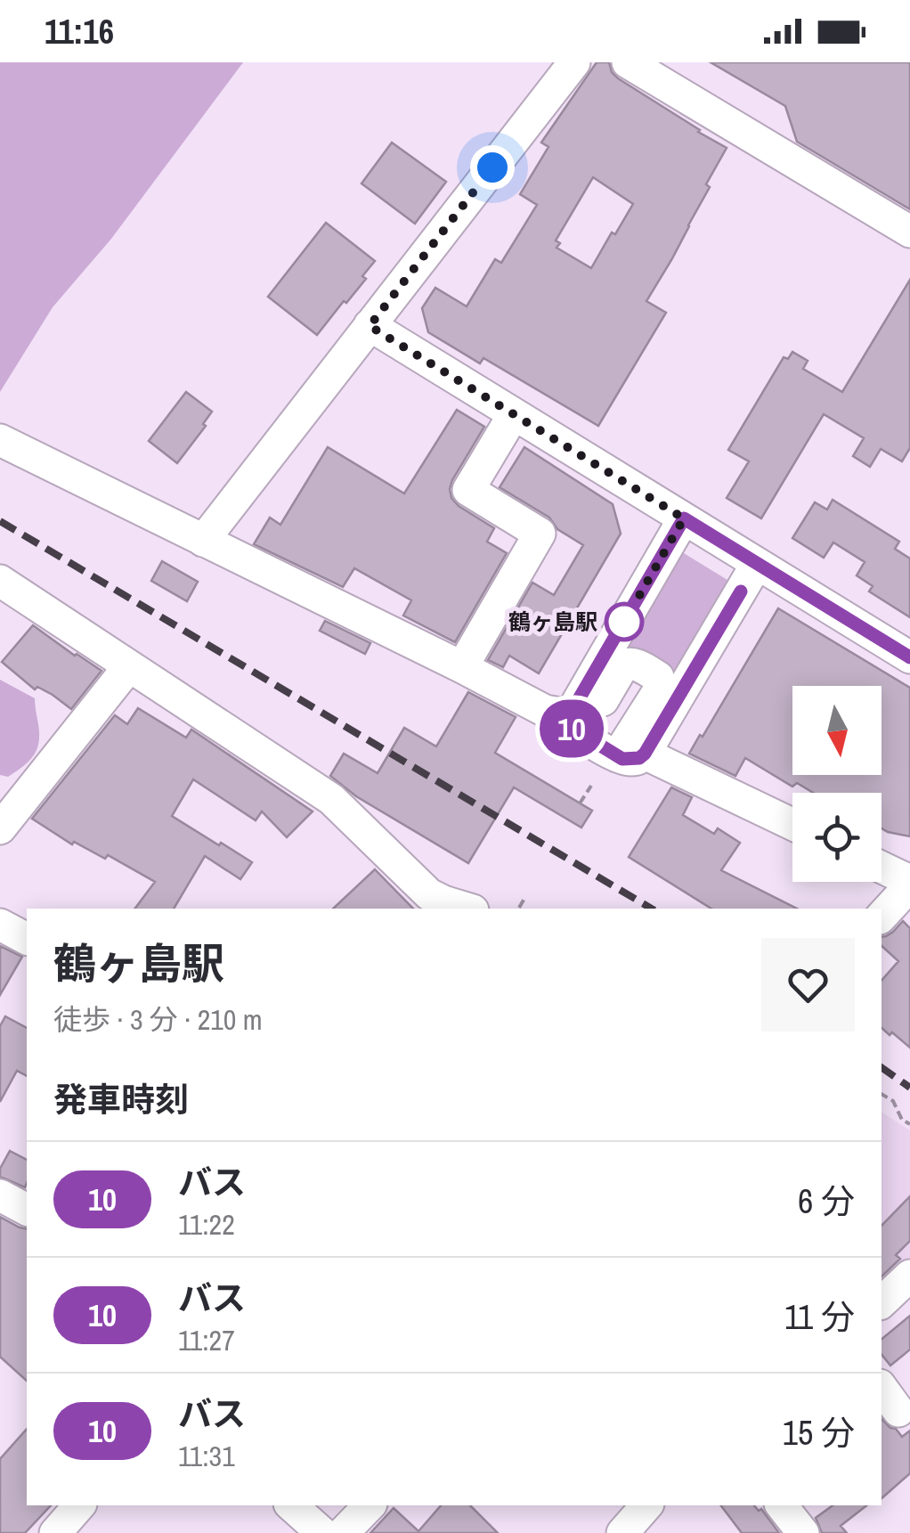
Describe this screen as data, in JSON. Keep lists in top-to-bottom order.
{
  "places": ["鶴ヶ島駅"],
  "lines": ["bus line 10"],
  "north": "bottom",
  "page": {
    "status": "11:16",
    "on_map": "10",
    "heading": [
      ["鶴ヶ島駅", "徒歩 · 3 分 · 210 m"],
      "発車時刻"
    ],
    "list": [
      {
        "mark": "10",
        "name": "バス",
        "note": "11:22",
        "value": "6 分"
      },
      {
        "mark": "10",
        "name": "バス",
        "note": "11:27",
        "value": "11 分"
      },
      {
        "mark": "10",
        "name": "バス",
        "note": "11:31",
        "value": "15 分"
      }
    ]
  }
}
